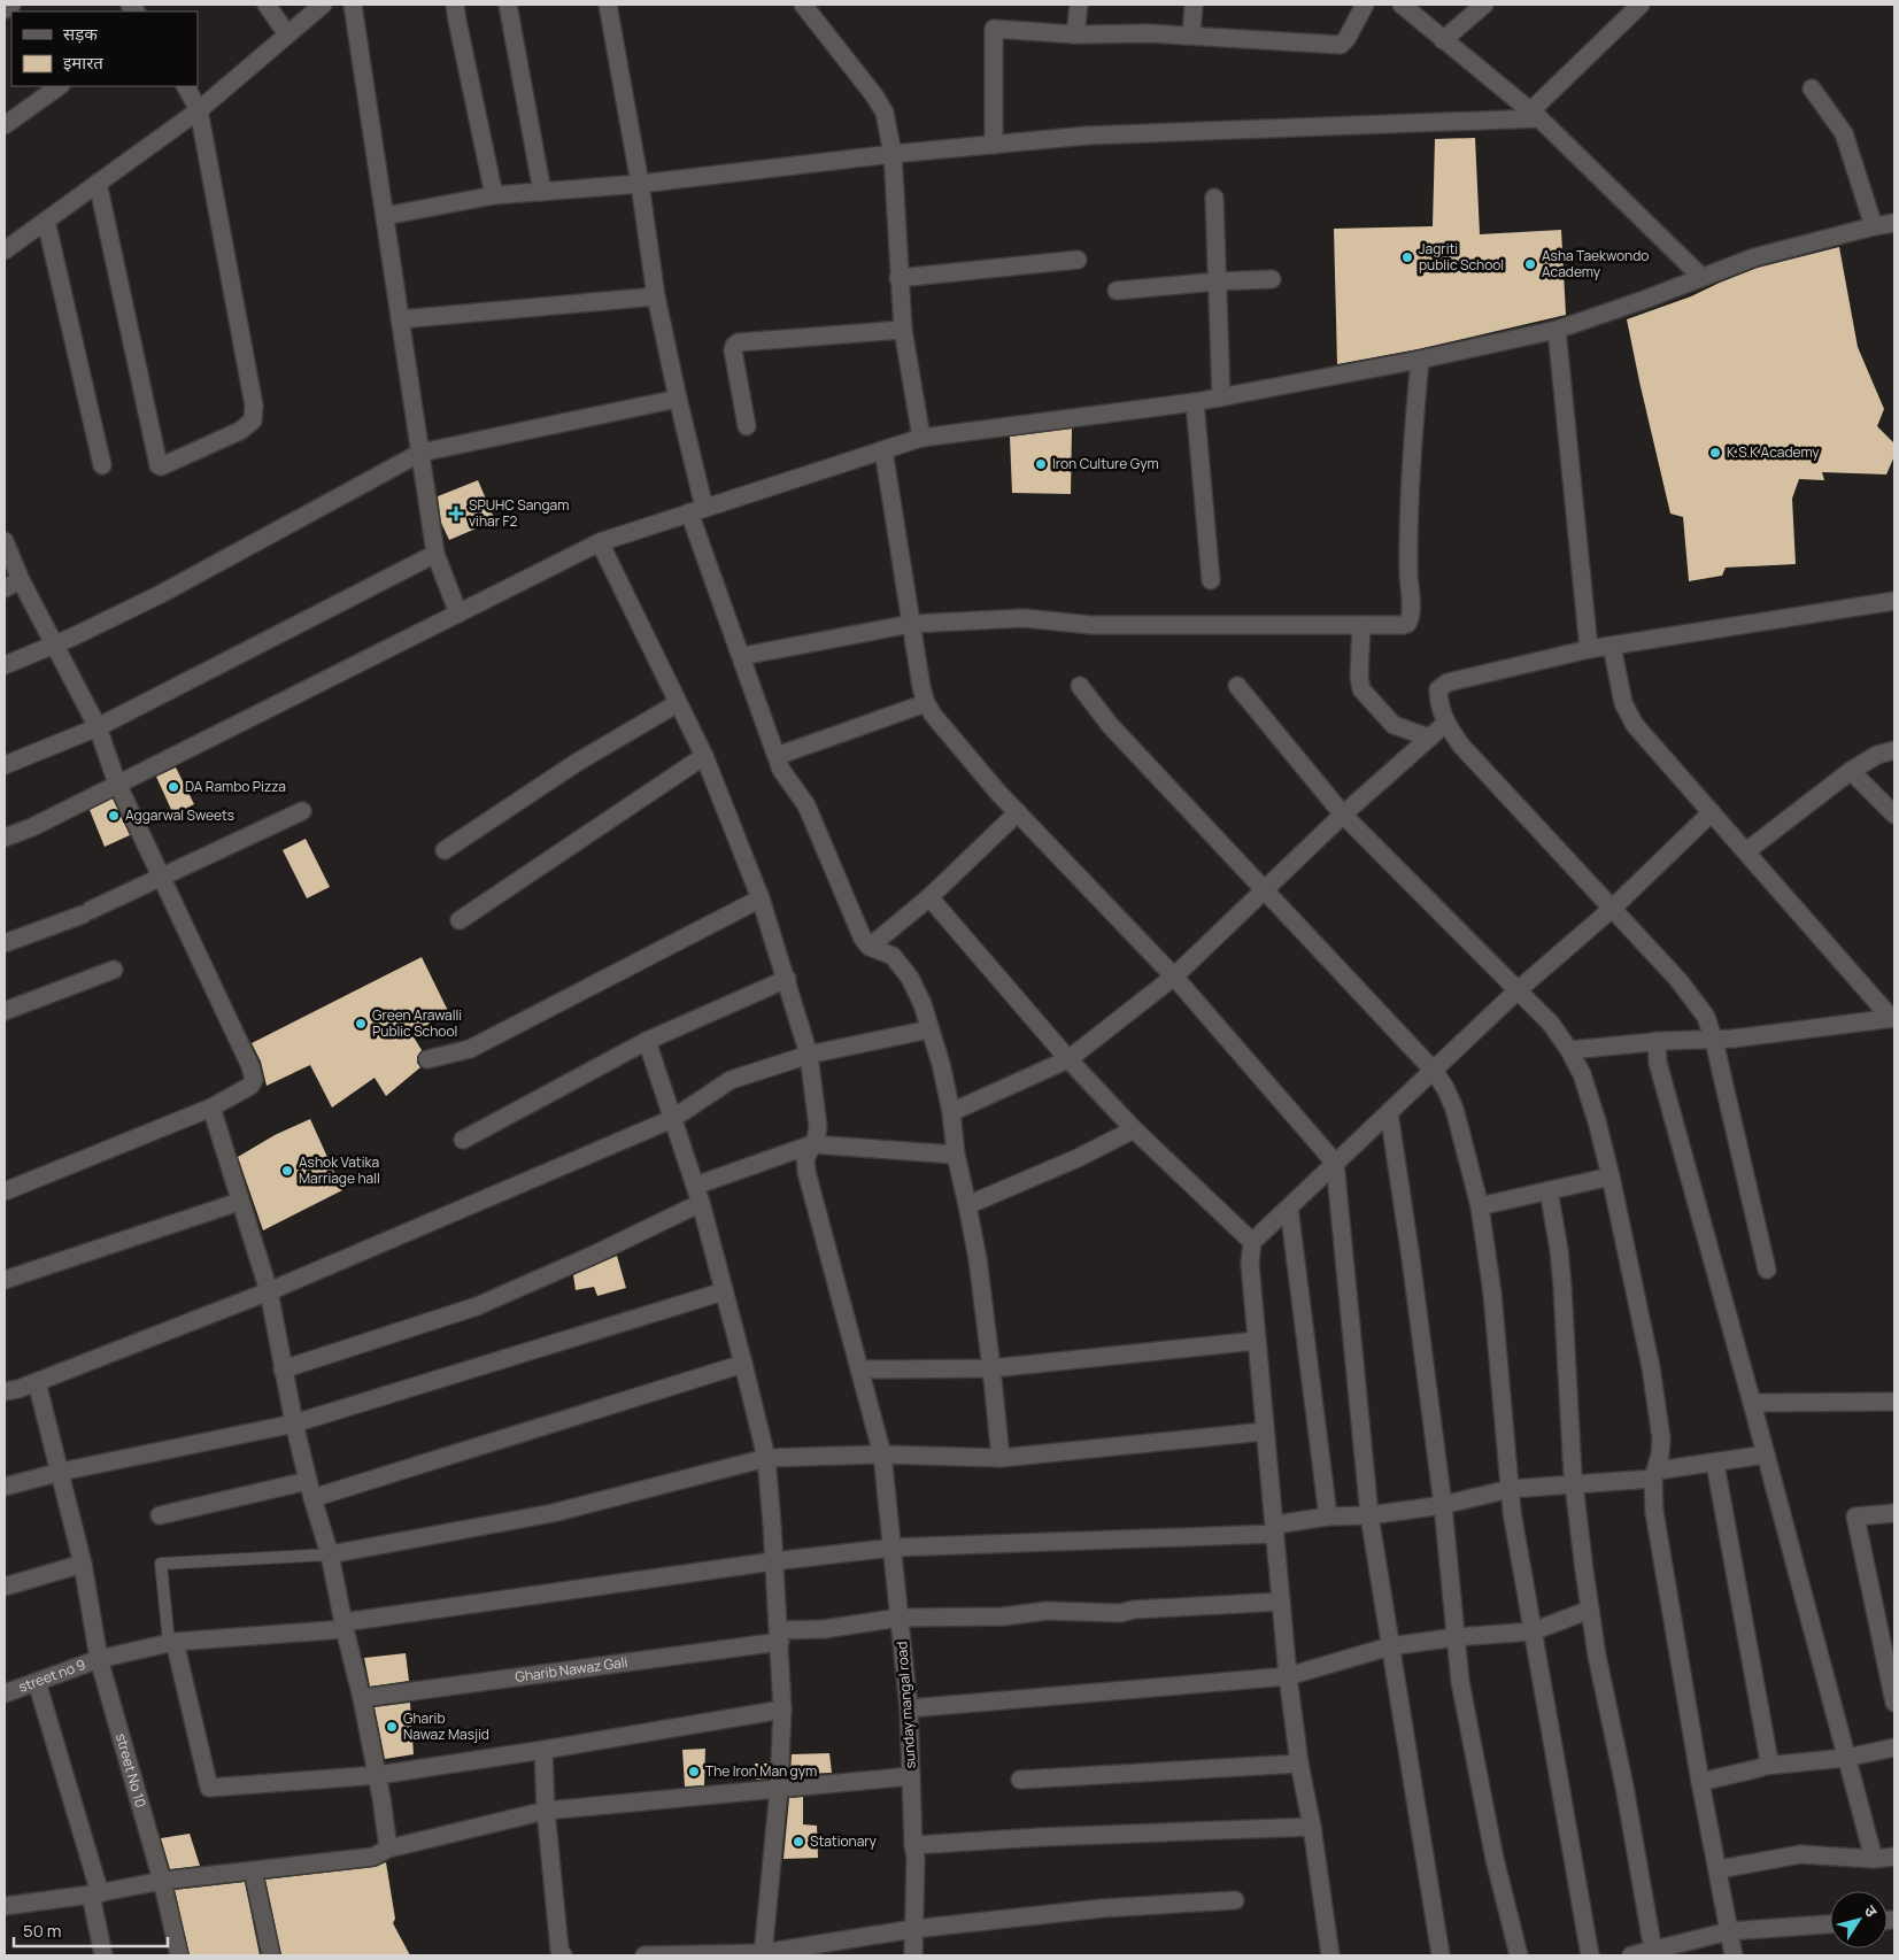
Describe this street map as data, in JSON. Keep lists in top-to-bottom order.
{
  "streets": {
    "street": [
      "Gharib Nawaz Gali",
      "street no 9",
      "sunday mangal road",
      "street No 10"
    ]
  },
  "crossings": [
    ["Gharib Nawaz Gali", "sunday mangal road"],
    ["street no 9", "sunday mangal road"],
    ["street no 9", "street No 10"]
  ],
  "places": {
    "other": [
      "Jagriti public School",
      "Asha Taekwondo Academy",
      "K.S.K Academy",
      "Iron Culture Gym",
      "DA Rambo Pizza",
      "Aggarwal Sweets",
      "Green Arawalli Public School",
      "Ashok Vatika Marriage hall",
      "Gharib Nawaz Masjid",
      "The Iron Man gym",
      "Stationary"
    ],
    "health": ["SPUHC Sangam vihar F2"]
  },
  "legend": ["सड़क", "इमारत"],
  "scale_bar": "50 m",
  "north": "top right"
}
